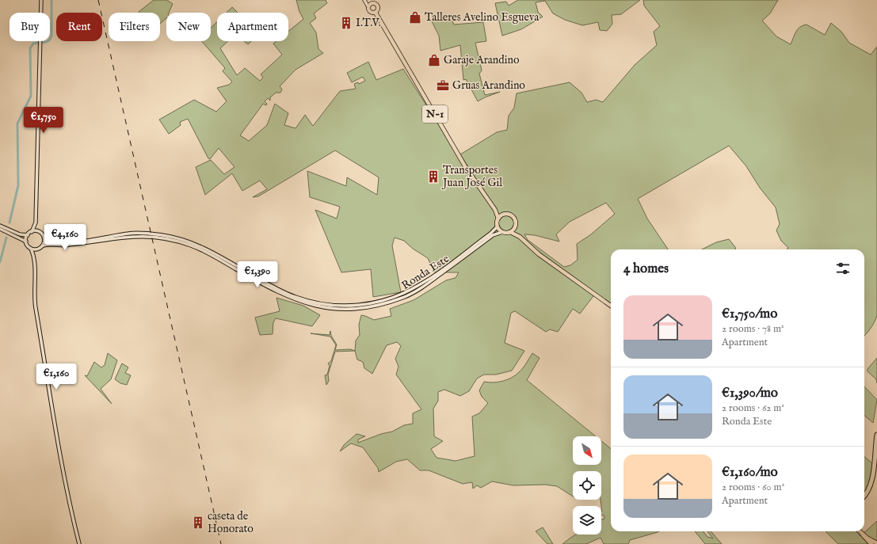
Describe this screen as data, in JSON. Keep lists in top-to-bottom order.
{
  "streets": {
    "highway": ["N-1"],
    "main road": ["Ronda Este"]
  },
  "places": {
    "shop": ["Talleres Avelino Esgueva", "Garaje Arandino"],
    "building": ["I.T.V.", "Transportes Juan José Gil", "caseta de Honorato"],
    "office": ["Gruas Arandino"]
  },
  "north": "bottom right",
  "page": {
    "chip": [
      "Buy",
      "Rent",
      "Filters",
      "New",
      "Apartment"
    ],
    "price": [
      "€1,750",
      "€4,160",
      "€1,390",
      "€1,160"
    ],
    "heading": "4 homes",
    "list": [
      {
        "name": "€1,750/mo",
        "note": "2 rooms · 78 m² · Apartment"
      },
      {
        "name": "€1,390/mo",
        "note": "2 rooms · 62 m² · Ronda Este"
      },
      {
        "name": "€1,160/mo",
        "note": "2 rooms · 60 m² · Apartment"
      }
    ]
  }
}
